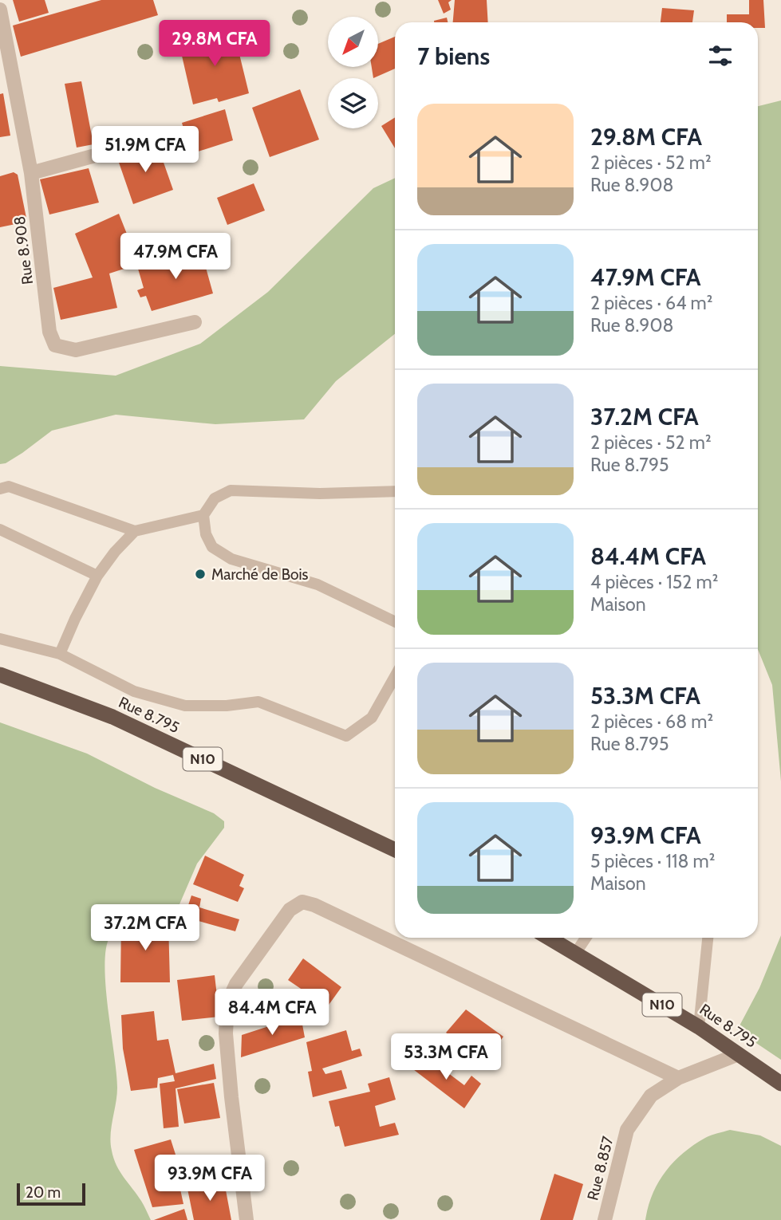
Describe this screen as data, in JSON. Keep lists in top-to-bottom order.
{
  "streets": {
    "highway": ["Rue 8.795", "N10"],
    "street": ["Rue 8.908", "Rue 8.857"]
  },
  "crossings": [
    ["Rue 8.795", "Rue 8.857"]
  ],
  "places": ["Marché de Bois"],
  "scale_bar": "20 m",
  "north": "bottom left",
  "page": {
    "price": [
      "29.8M CFA",
      "51.9M CFA",
      "47.9M CFA",
      "37.2M CFA",
      "84.4M CFA",
      "53.3M CFA",
      "93.9M CFA"
    ],
    "heading": "7 biens",
    "list": [
      {
        "name": "29.8M CFA",
        "note": "2 pièces · 52 m² · Rue 8.908"
      },
      {
        "name": "47.9M CFA",
        "note": "2 pièces · 64 m² · Rue 8.908"
      },
      {
        "name": "37.2M CFA",
        "note": "2 pièces · 52 m² · Rue 8.795"
      },
      {
        "name": "84.4M CFA",
        "note": "4 pièces · 152 m² · Maison"
      },
      {
        "name": "53.3M CFA",
        "note": "2 pièces · 68 m² · Rue 8.795"
      },
      {
        "name": "93.9M CFA",
        "note": "5 pièces · 118 m² · Maison"
      }
    ],
    "scale": "20 m"
  }
}
